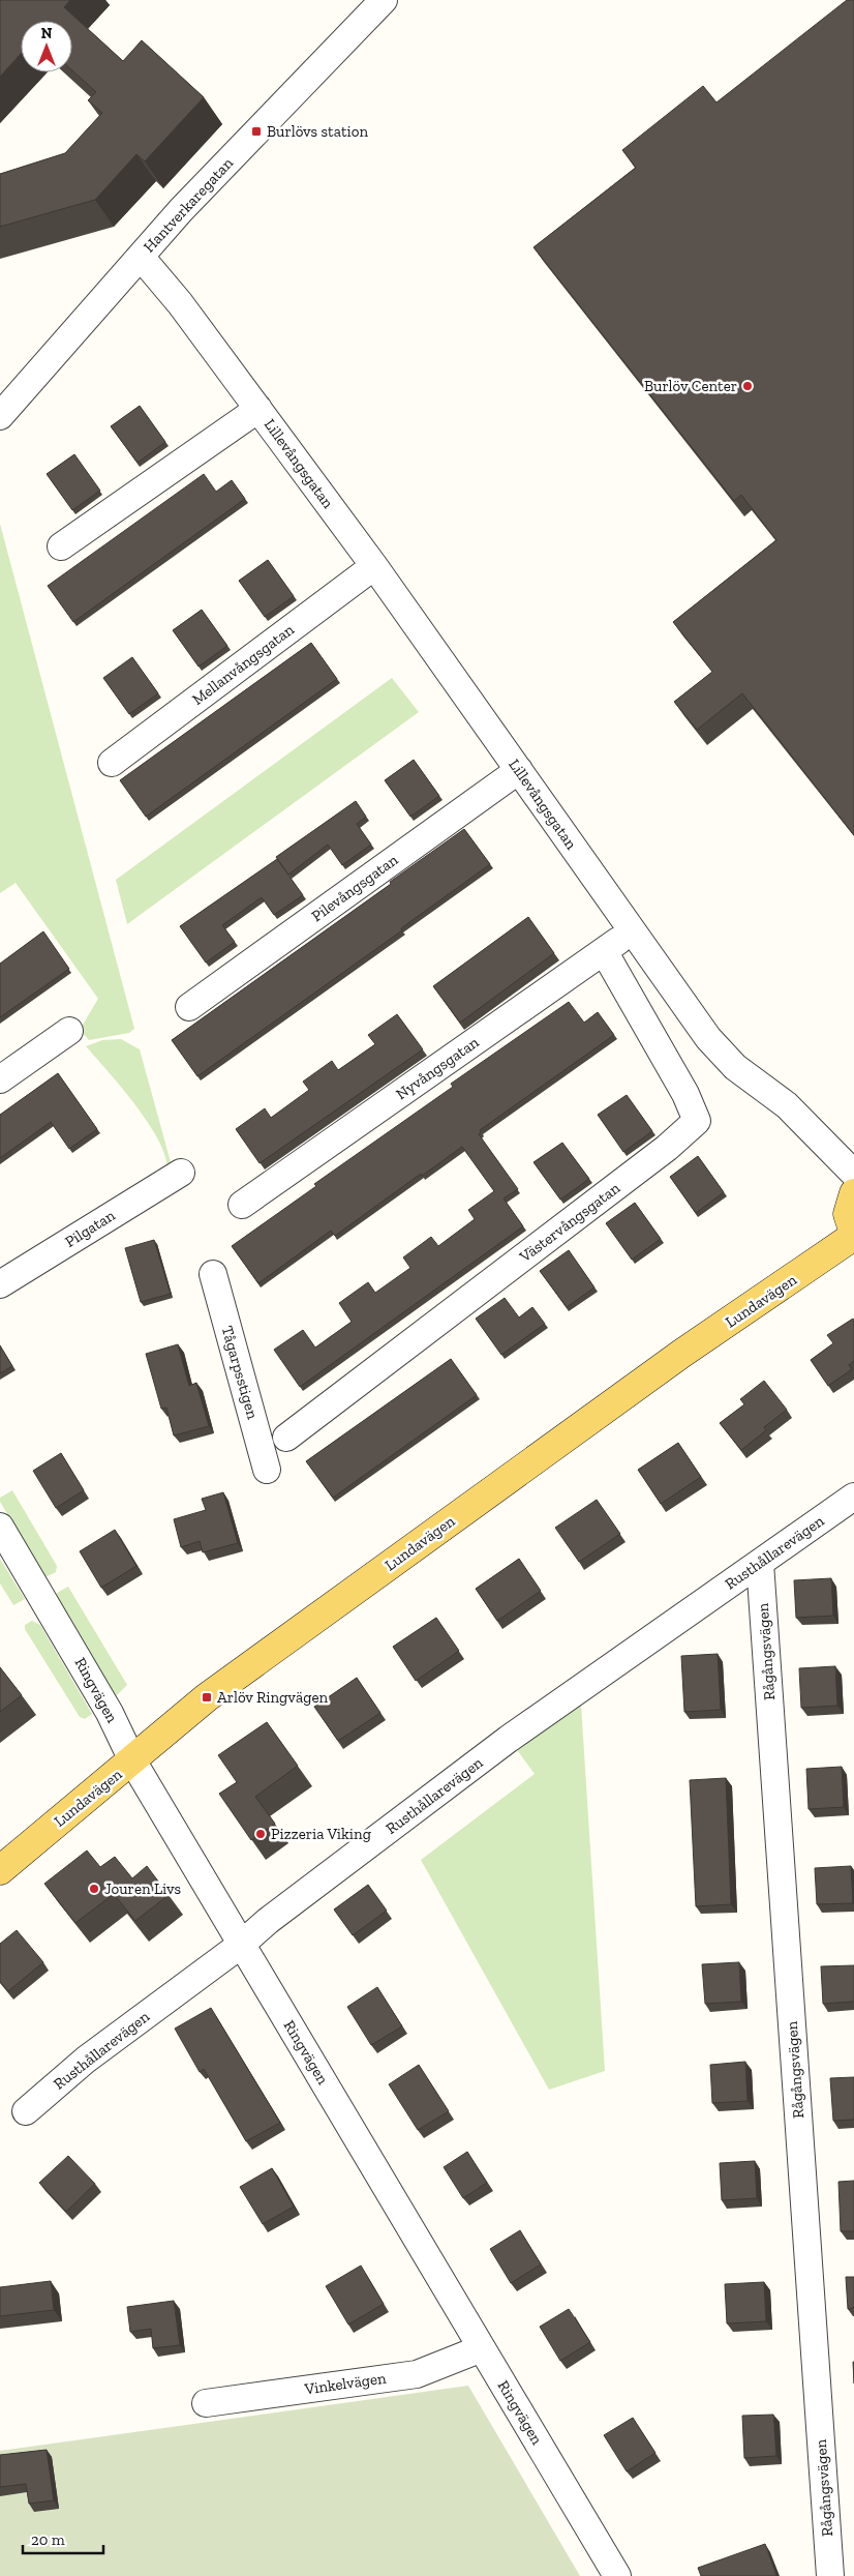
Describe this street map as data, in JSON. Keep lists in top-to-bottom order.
{
  "streets": {
    "main road": ["Lundavägen"],
    "street": [
      "Hantverkaregatan",
      "Lillevångsgatan",
      "Mellanvångsgatan",
      "Pilevångsgatan",
      "Nyvångsgatan",
      "Västervångsgatan",
      "Pilgatan",
      "Tågarpsstigen",
      "Rusthållarevägen",
      "Rågångsvägen",
      "Ringvägen",
      "Vinkelvägen"
    ]
  },
  "crossings": [
    ["Hantverkaregatan", "Lillevångsgatan"],
    ["Lillevångsgatan", "Mellanvångsgatan"],
    ["Lillevångsgatan", "Pilevångsgatan"],
    ["Lillevångsgatan", "Nyvångsgatan"],
    ["Nyvångsgatan", "Västervångsgatan"],
    ["Lundavägen", "Ringvägen"],
    ["Rusthållarevägen", "Rågångsvägen"],
    ["Rusthållarevägen", "Ringvägen"],
    ["Ringvägen", "Vinkelvägen"]
  ],
  "places": {
    "transit": ["Burlövs station", "Arlöv Ringvägen"],
    "other": ["Burlöv Center", "Pizzeria Viking", "Jouren Livs"]
  },
  "scale_bar": "20 m",
  "north": "top"
}
